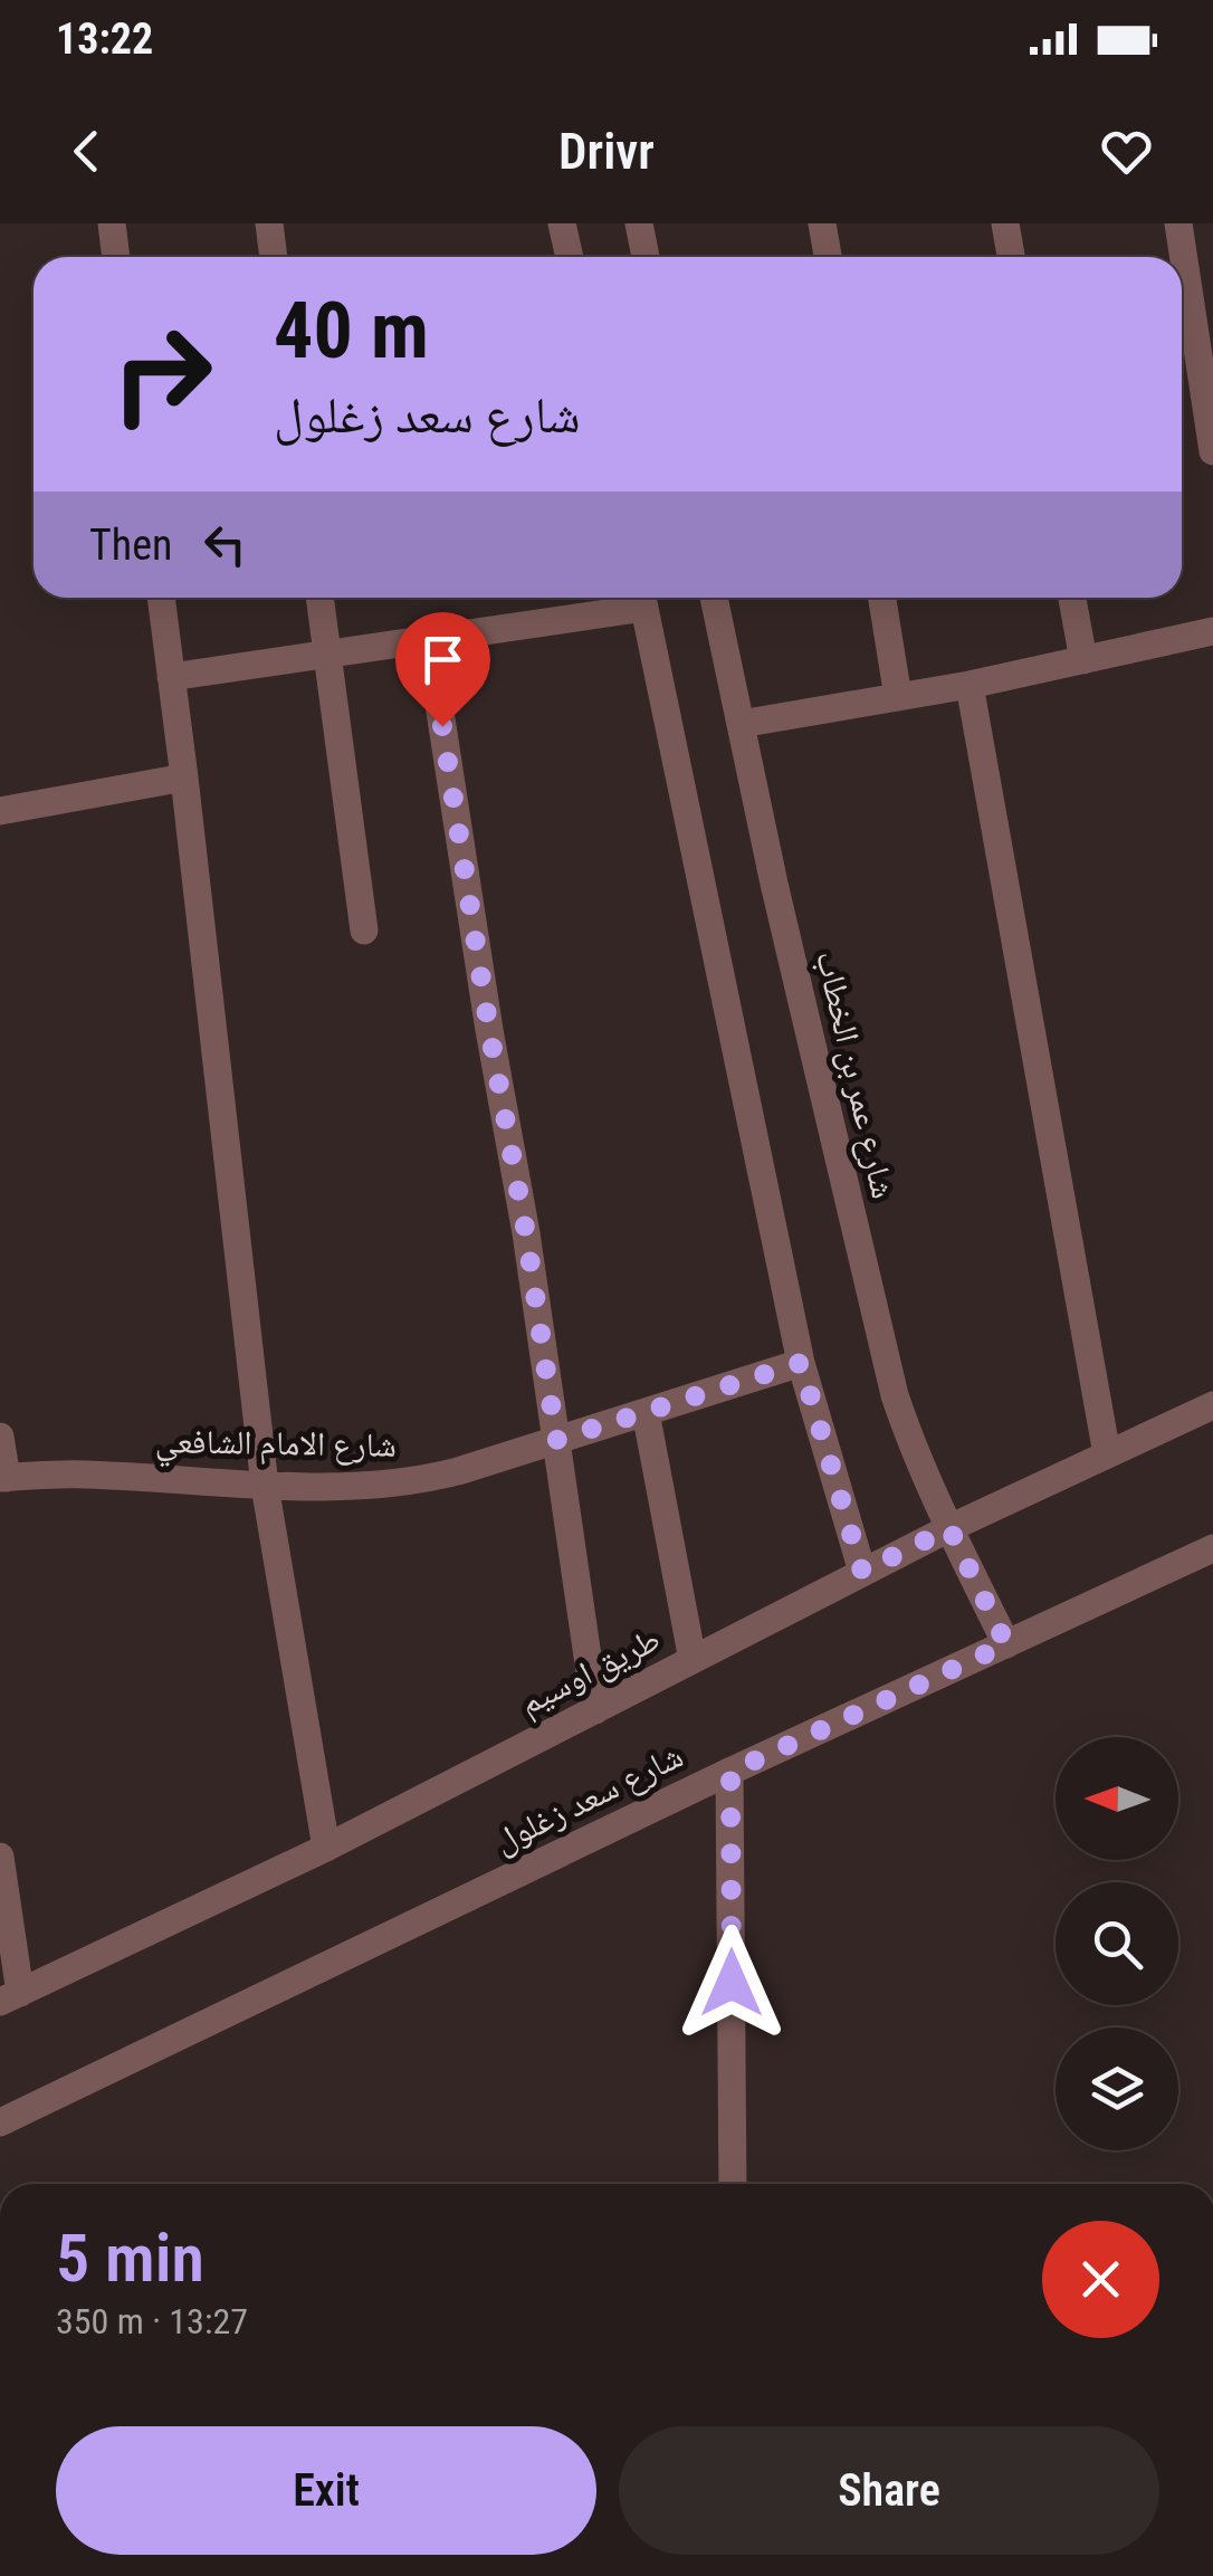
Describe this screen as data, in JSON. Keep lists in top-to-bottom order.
{
  "streets": {
    "street": [
      "شارع عمر بن الخطاب",
      "شارع الامام الشافعي",
      "طريق اوسيم",
      "شارع سعد زغلول"
    ]
  },
  "crossings": [
    ["شارع عمر بن الخطاب", "طريق اوسيم"],
    ["شارع عمر بن الخطاب", "شارع سعد زغلول"]
  ],
  "north": "left",
  "page": {
    "status": "13:22",
    "header": "Drivr",
    "turn": ["40 m", "شارع سعد زغلول"],
    "then": "Then",
    "heading": ["5 min", "350 m · 13:27"],
    "buttons": ["Exit", "Share"]
  }
}
